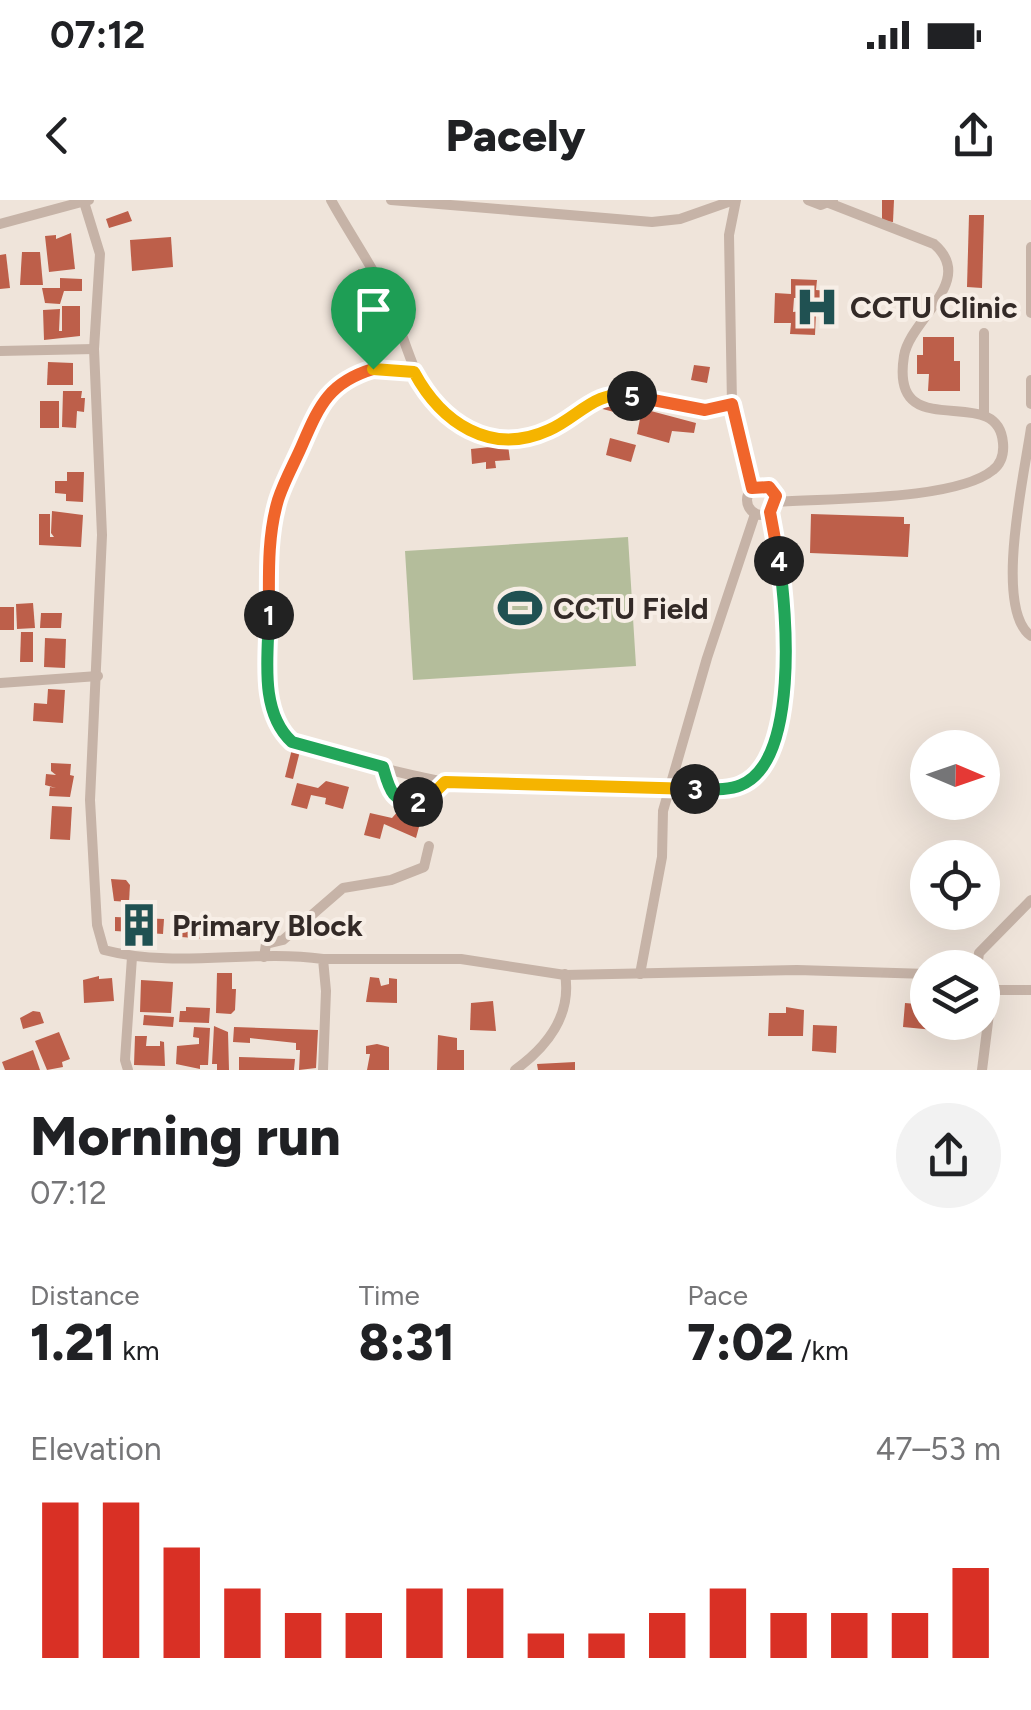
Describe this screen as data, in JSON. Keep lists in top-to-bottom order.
{
  "places": {
    "hospital": ["CCTU Clinic"],
    "sports": ["CCTU Field"],
    "building": ["Primary Block"]
  },
  "north": "right",
  "page": {
    "status": "07:12",
    "header": "Pacely",
    "pins": [
      "5",
      "4",
      "1",
      "3",
      "2"
    ],
    "heading": ["Morning run", "07:12"],
    "stats": [
      ["Distance", "1.21 km"],
      ["Time", "8:31"],
      ["Pace", "7:02 /km"]
    ],
    "chart": ["Elevation", "47–53 m"]
  }
}
